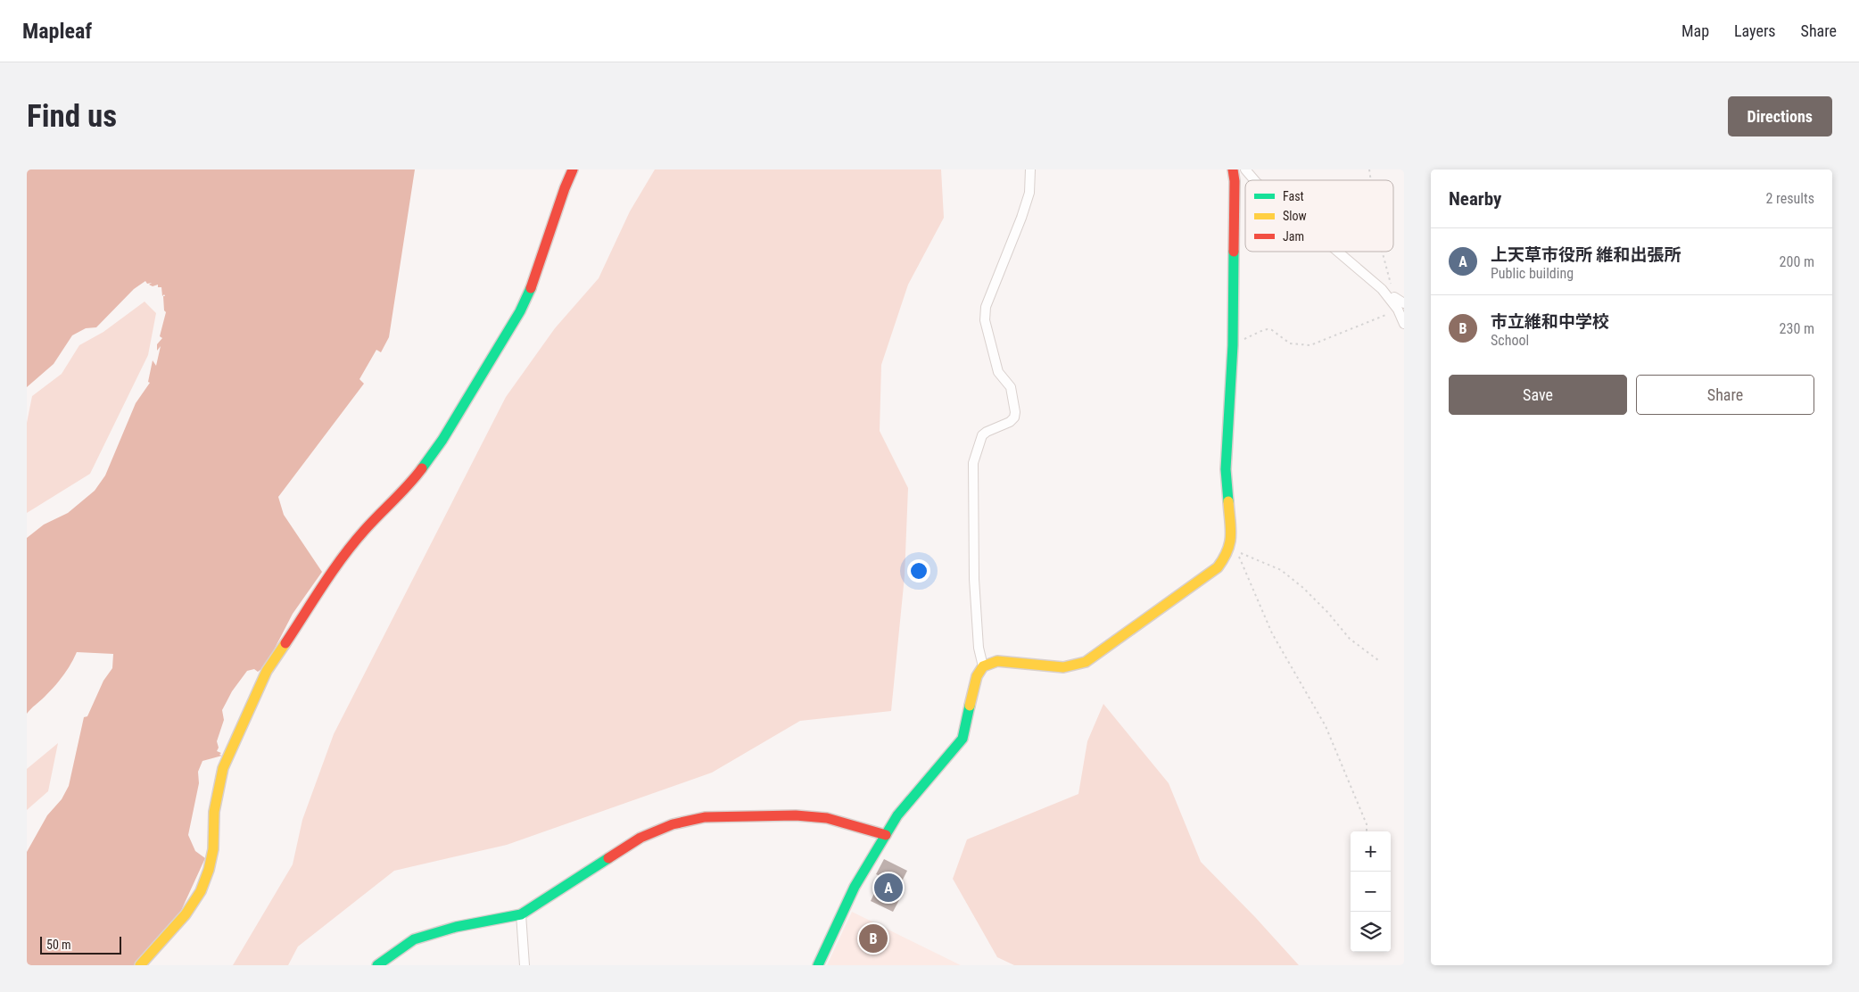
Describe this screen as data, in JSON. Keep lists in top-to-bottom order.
{
  "legend": ["Fast", "Slow", "Jam"],
  "scale_bar": "50 m",
  "page": {
    "header": "Mapleaf",
    "nav": ["Map", "Layers", "Share"],
    "buttons": [
      "Directions",
      ["Save", "Share"]
    ],
    "title": "Find us",
    "heading": ["Nearby", "2 results"],
    "list": [
      {
        "mark": "A",
        "name": "上天草市役所 維和出張所",
        "note": "Public building",
        "value": "200 m"
      },
      {
        "mark": "B",
        "name": "市立維和中学校",
        "note": "School",
        "value": "230 m"
      }
    ],
    "map_buttons": ["+", "−"],
    "pins": ["A", "B"],
    "scale": "50 m"
  }
}
